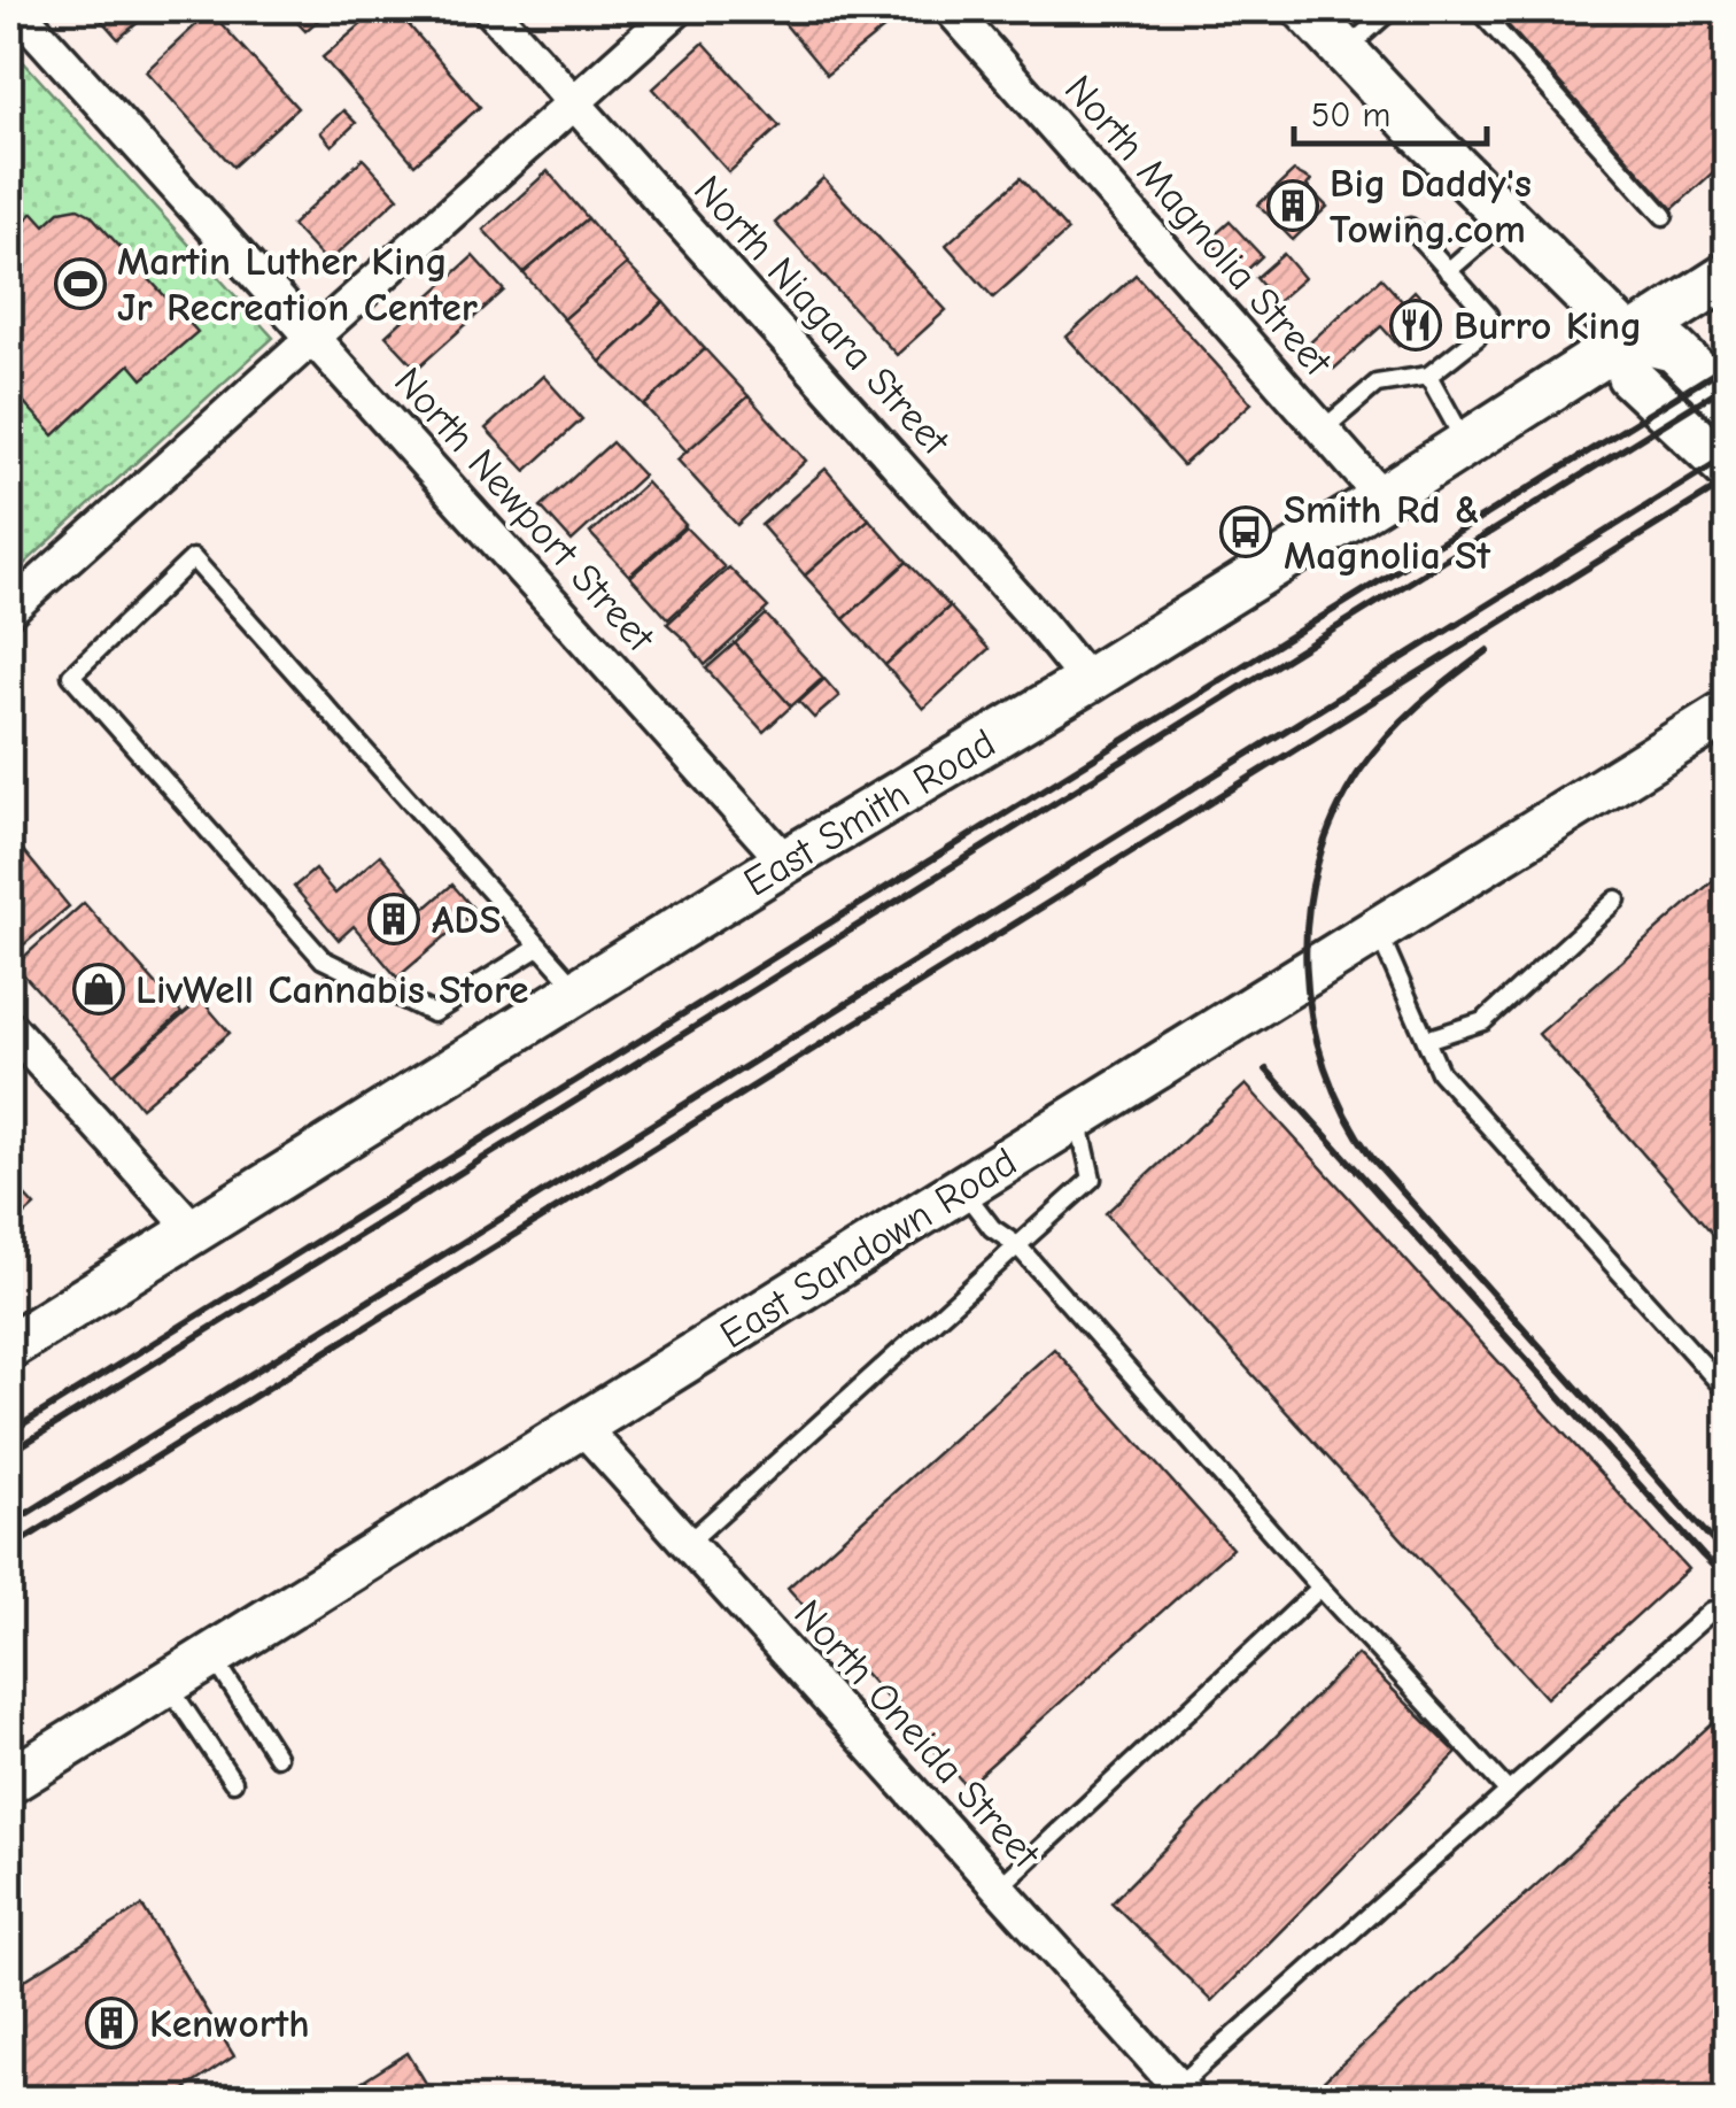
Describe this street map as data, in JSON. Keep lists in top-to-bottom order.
{
  "streets": {
    "street": [
      "North Magnolia Street",
      "North Niagara Street",
      "North Newport Street",
      "East Smith Road",
      "East Sandown Road",
      "North Oneida Street"
    ]
  },
  "crossings": [
    ["North Magnolia Street", "East Smith Road"],
    ["North Niagara Street", "East Smith Road"],
    ["North Newport Street", "East Smith Road"],
    ["East Sandown Road", "North Oneida Street"]
  ],
  "places": {
    "building": ["Big Daddy's Towing.com", "ADS", "Kenworth"],
    "sports": ["Martin Luther King Jr Recreation Center"],
    "restaurant": ["Burro King"],
    "bus stop": ["Smith Rd & Magnolia St"],
    "shop": ["LivWell Cannabis Store"]
  },
  "scale_bar": "50 m"
}
